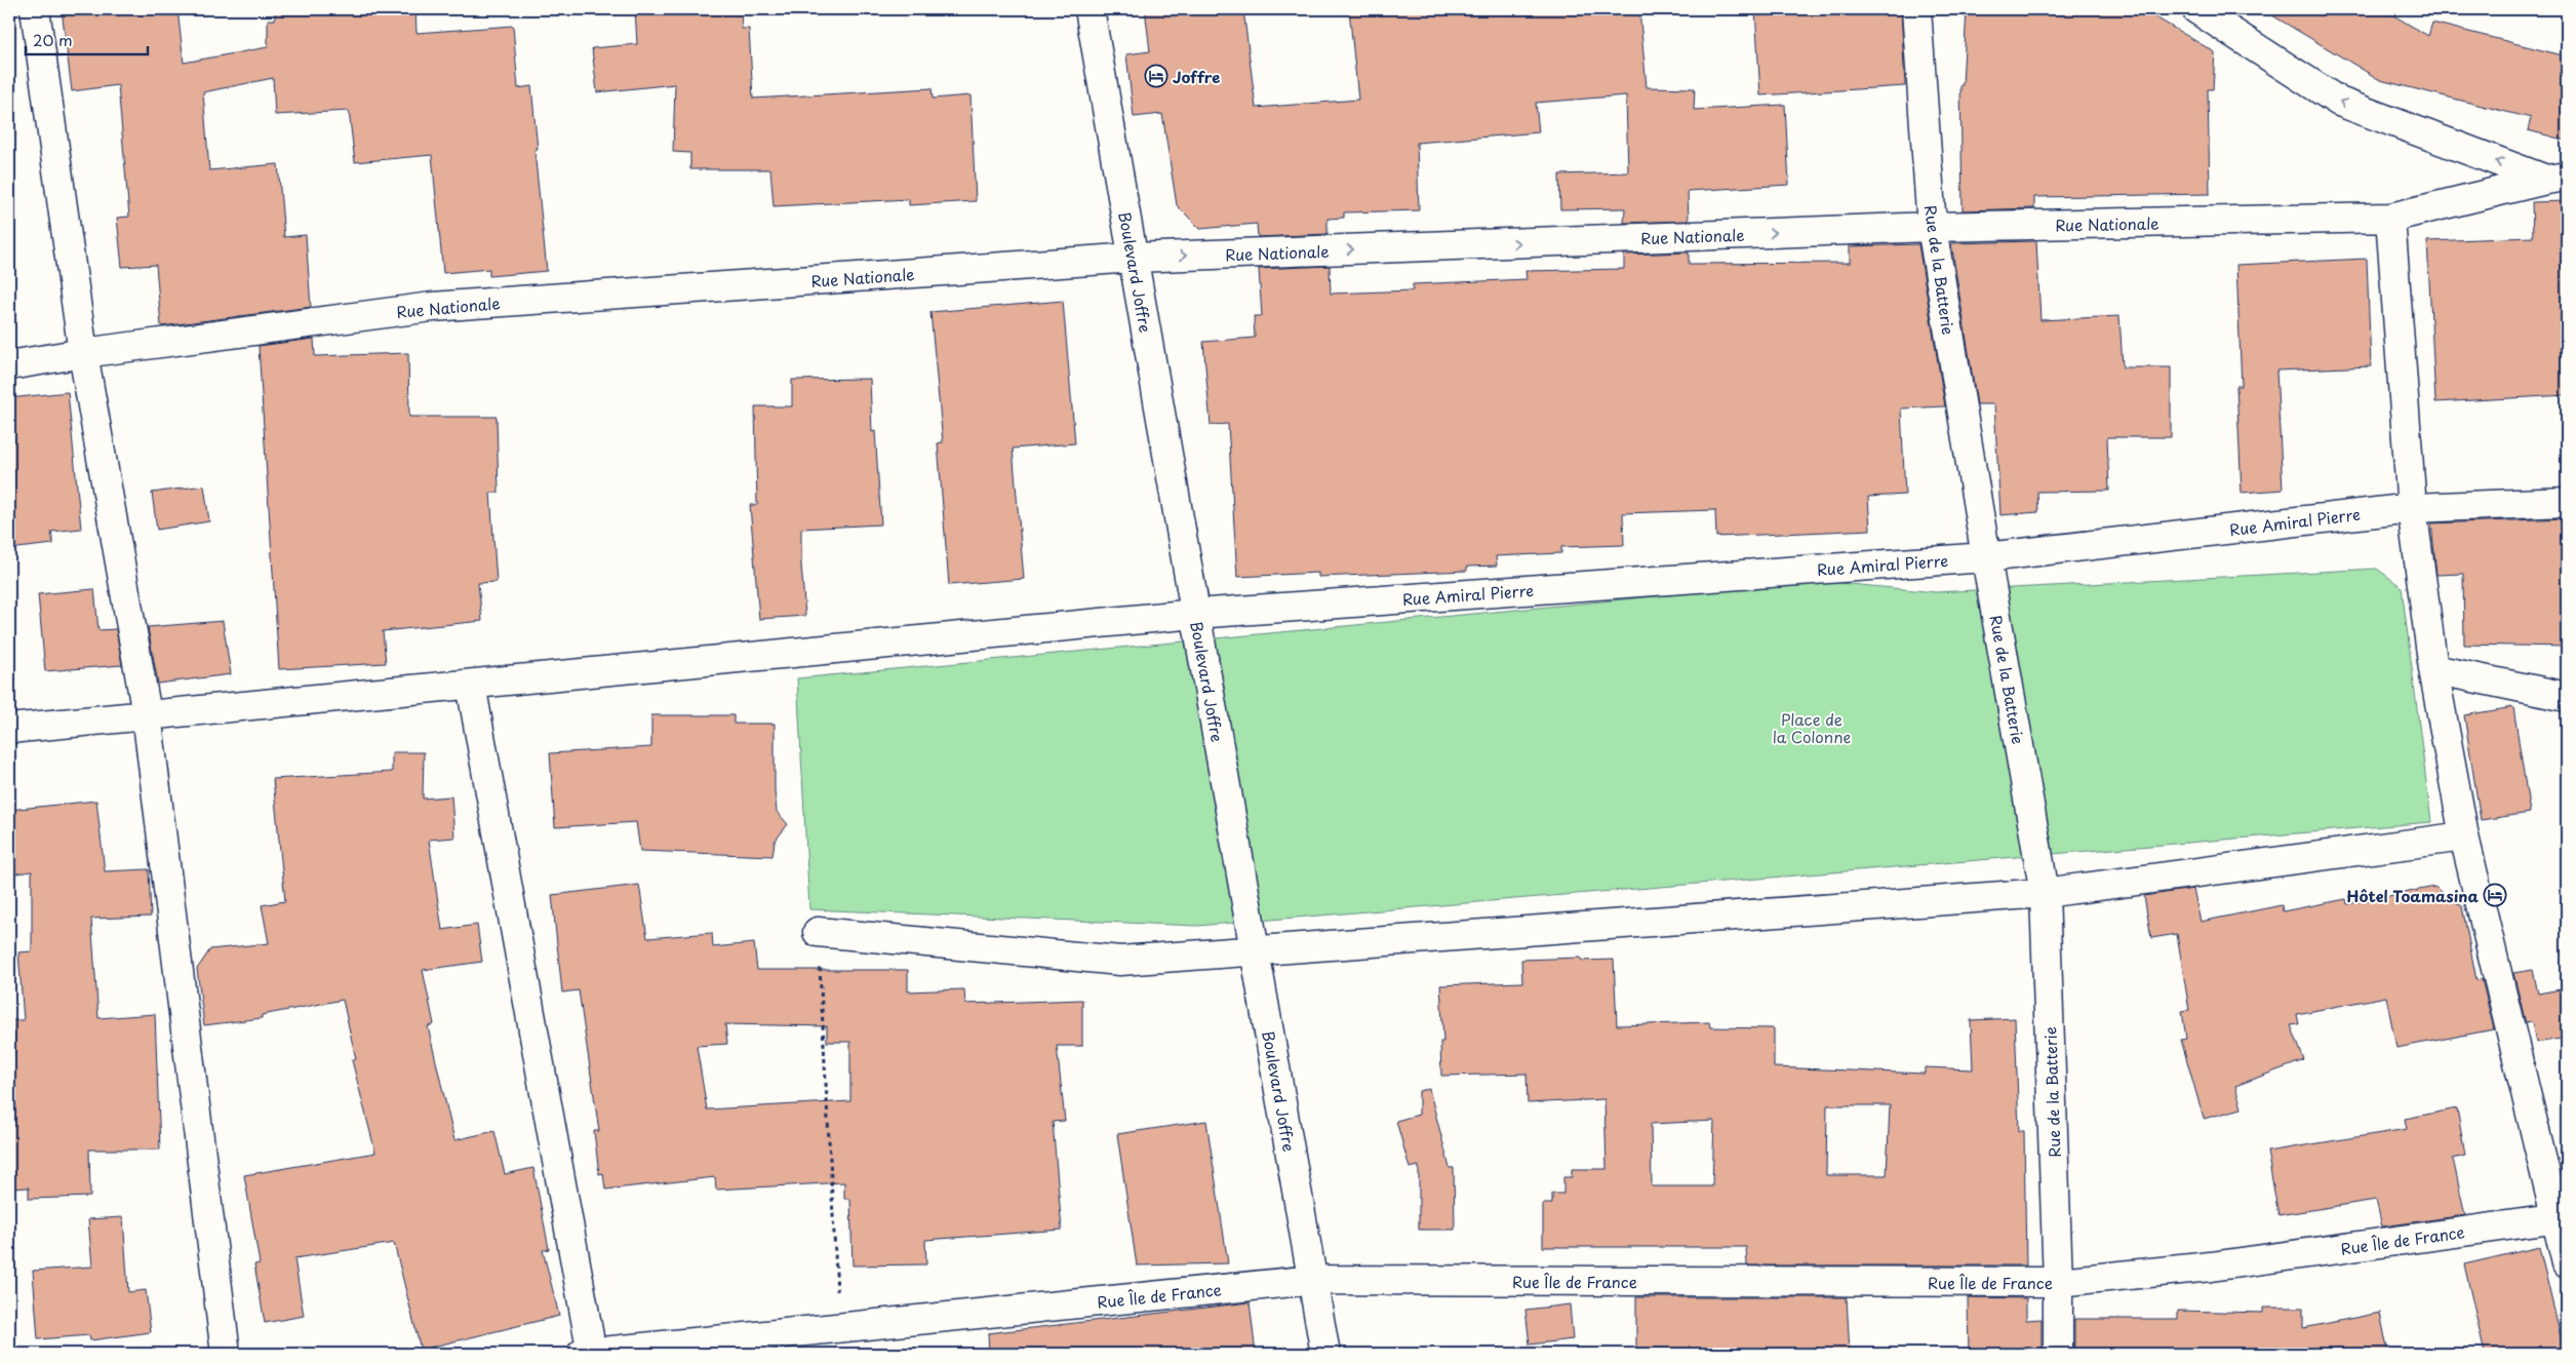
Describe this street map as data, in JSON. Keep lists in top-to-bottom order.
{
  "streets": {
    "street": [
      "Rue Nationale",
      "Rue de la Batterie",
      "Boulevard Joffre",
      "Rue Amiral Pierre",
      "Rue Île de France"
    ]
  },
  "crossings": [
    ["Rue Nationale", "Rue de la Batterie"],
    ["Rue Nationale", "Boulevard Joffre"],
    ["Rue de la Batterie", "Rue Amiral Pierre"],
    ["Rue de la Batterie", "Rue Île de France"],
    ["Boulevard Joffre", "Rue Amiral Pierre"],
    ["Boulevard Joffre", "Rue Île de France"]
  ],
  "parks": ["Place de la Colonne"],
  "places": {
    "hotel": ["Joffre", "Hôtel Toamasina"]
  },
  "scale_bar": "20 m"
}
